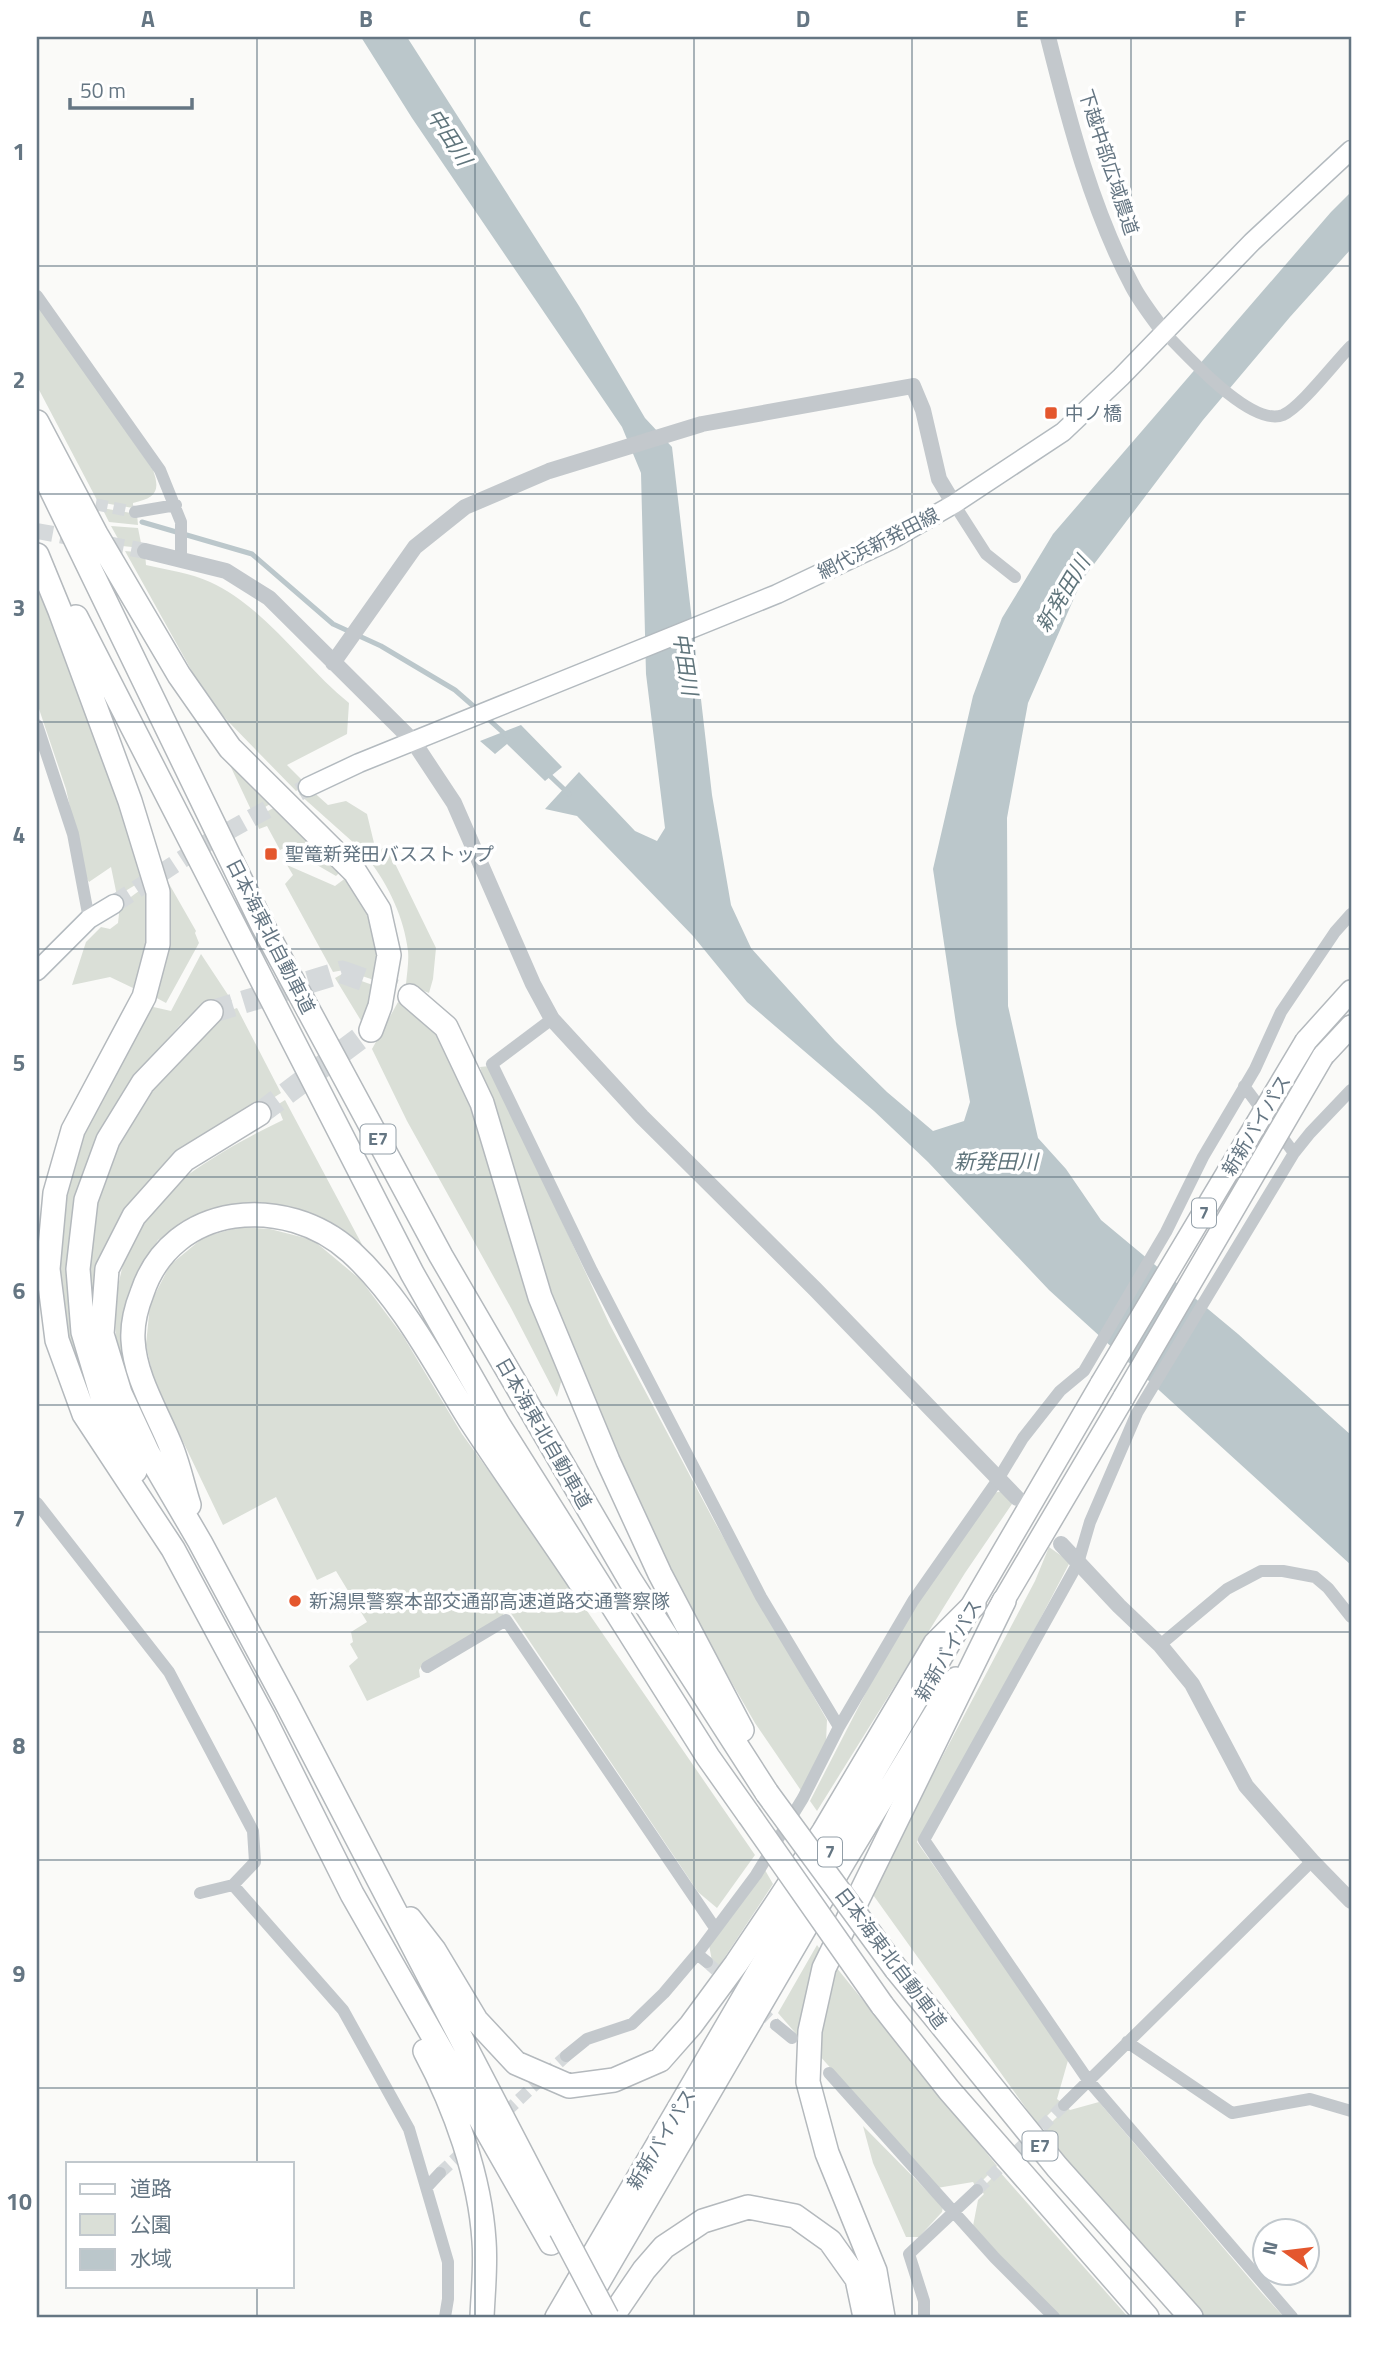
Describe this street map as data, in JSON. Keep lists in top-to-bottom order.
{
  "streets": {
    "highway": [
      "日本海東北自動車道",
      "新新バイパス",
      "E7",
      "7"
    ],
    "main road": ["網代浜新発田線"],
    "street": ["下越中部広域農道"]
  },
  "crossings": [
    ["下越中部広域農道", "網代浜新発田線"]
  ],
  "water": ["中田川", "新発田川"],
  "places": {
    "transit": ["中ノ橋", "聖篭新発田バスストップ"],
    "other": ["新潟県警察本部交通部高速道路交通警察隊"]
  },
  "legend": ["道路", "公園", "水域"],
  "scale_bar": "50 m",
  "north": "left",
  "grid": {
    "columns": [
      "A",
      "B",
      "C",
      "D",
      "E",
      "F"
    ],
    "rows": [
      "1",
      "2",
      "3",
      "4",
      "5",
      "6",
      "7",
      "8",
      "9",
      "10"
    ]
  }
}
